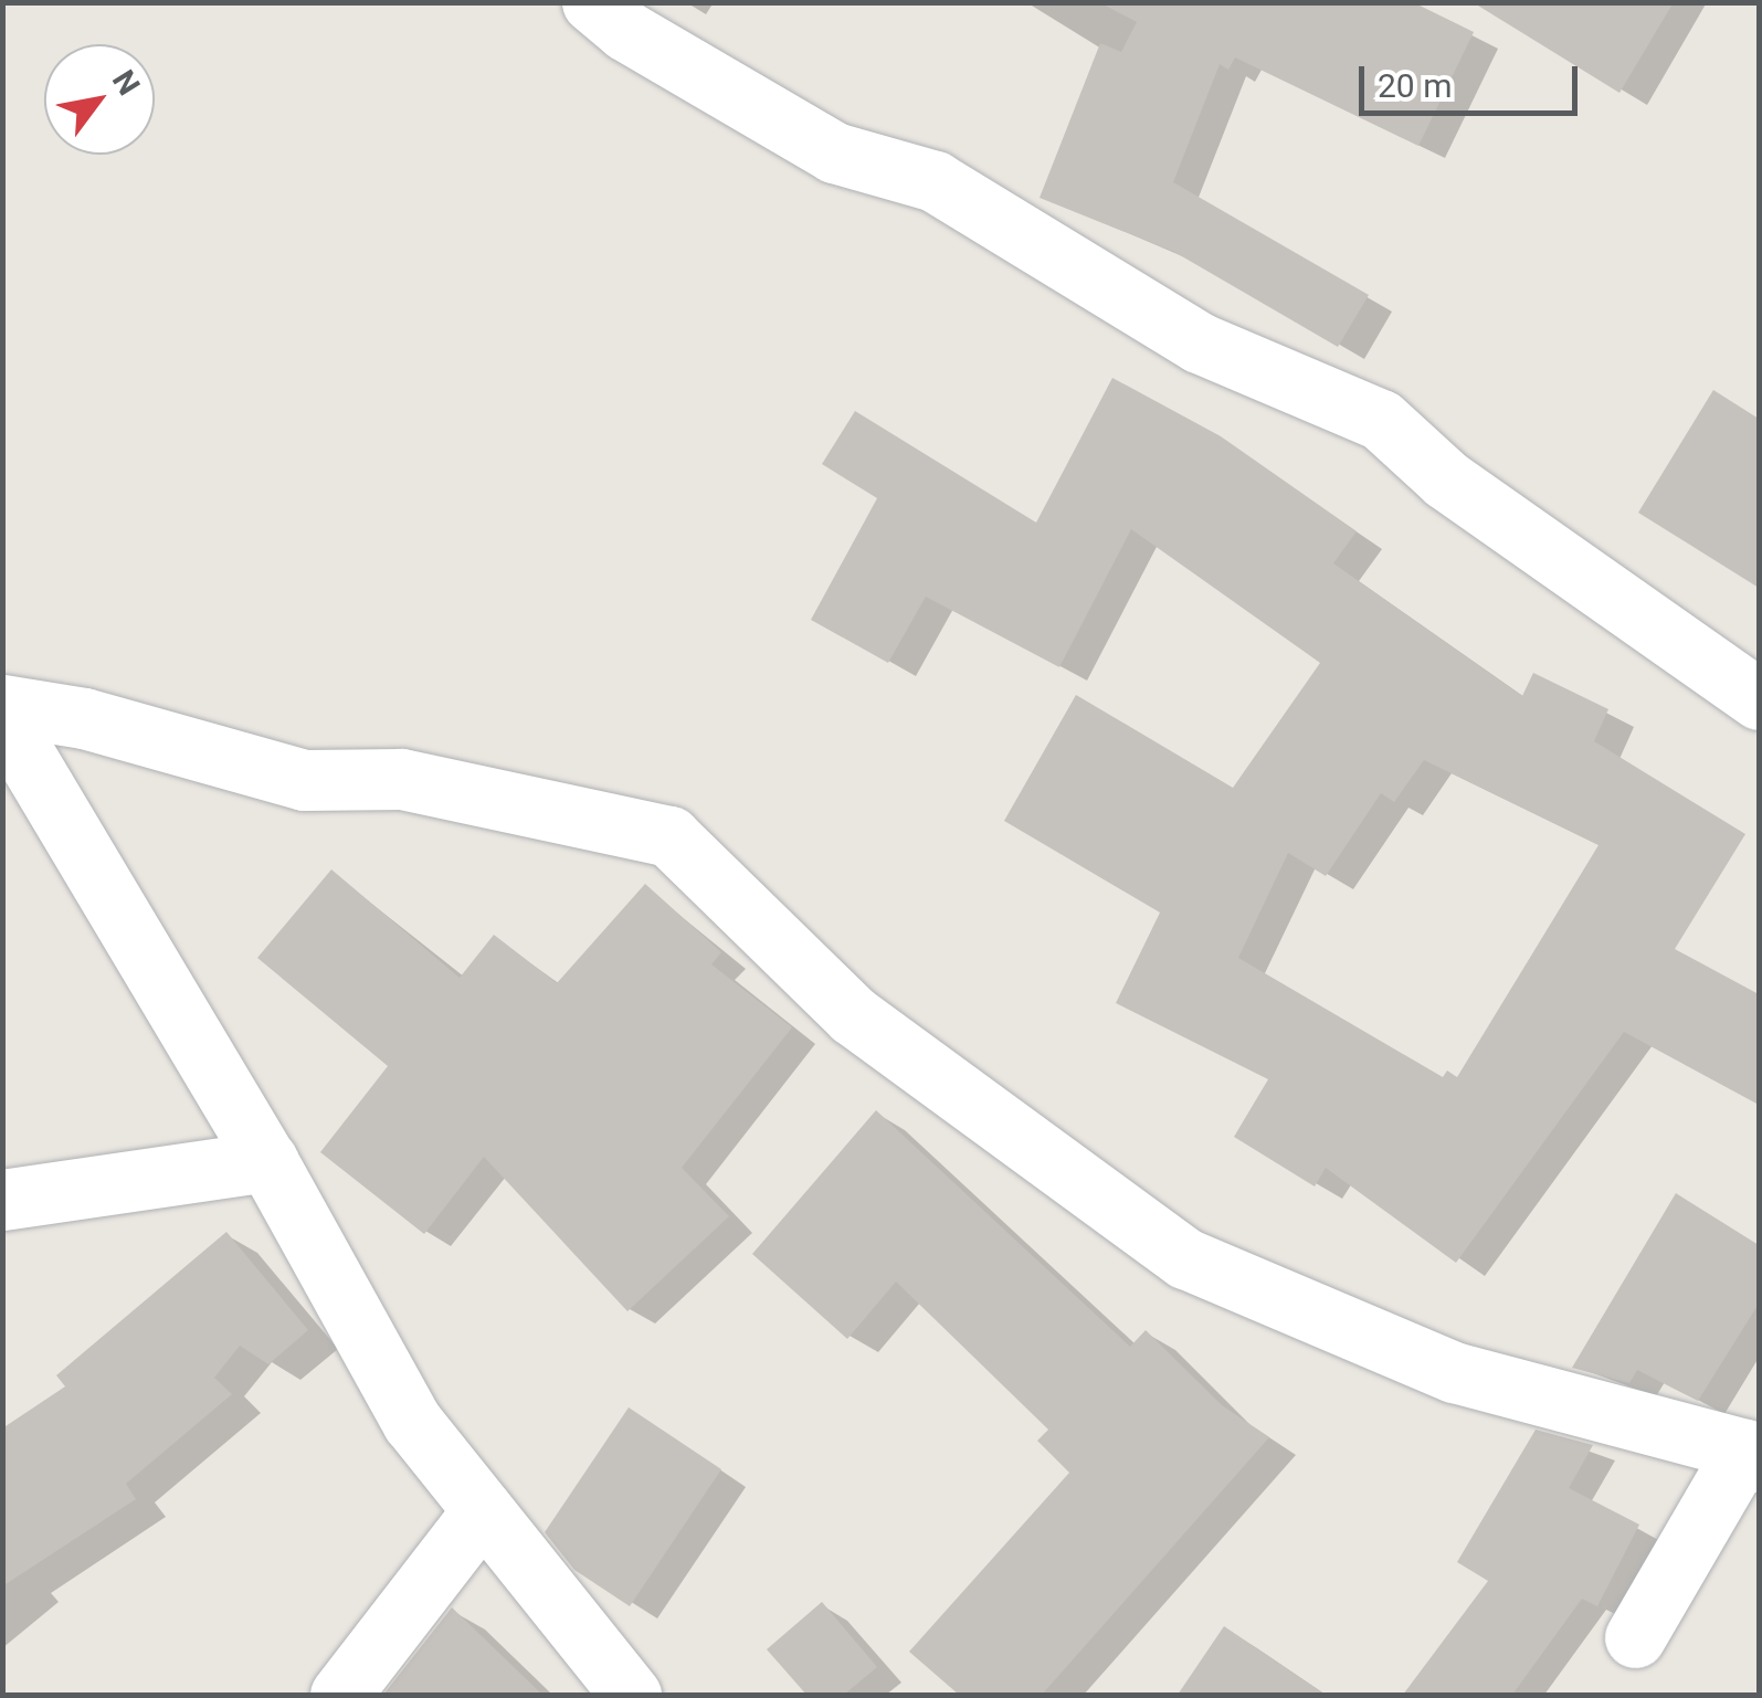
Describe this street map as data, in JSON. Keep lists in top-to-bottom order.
{
  "scale_bar": "20 m",
  "north": "top right"
}
